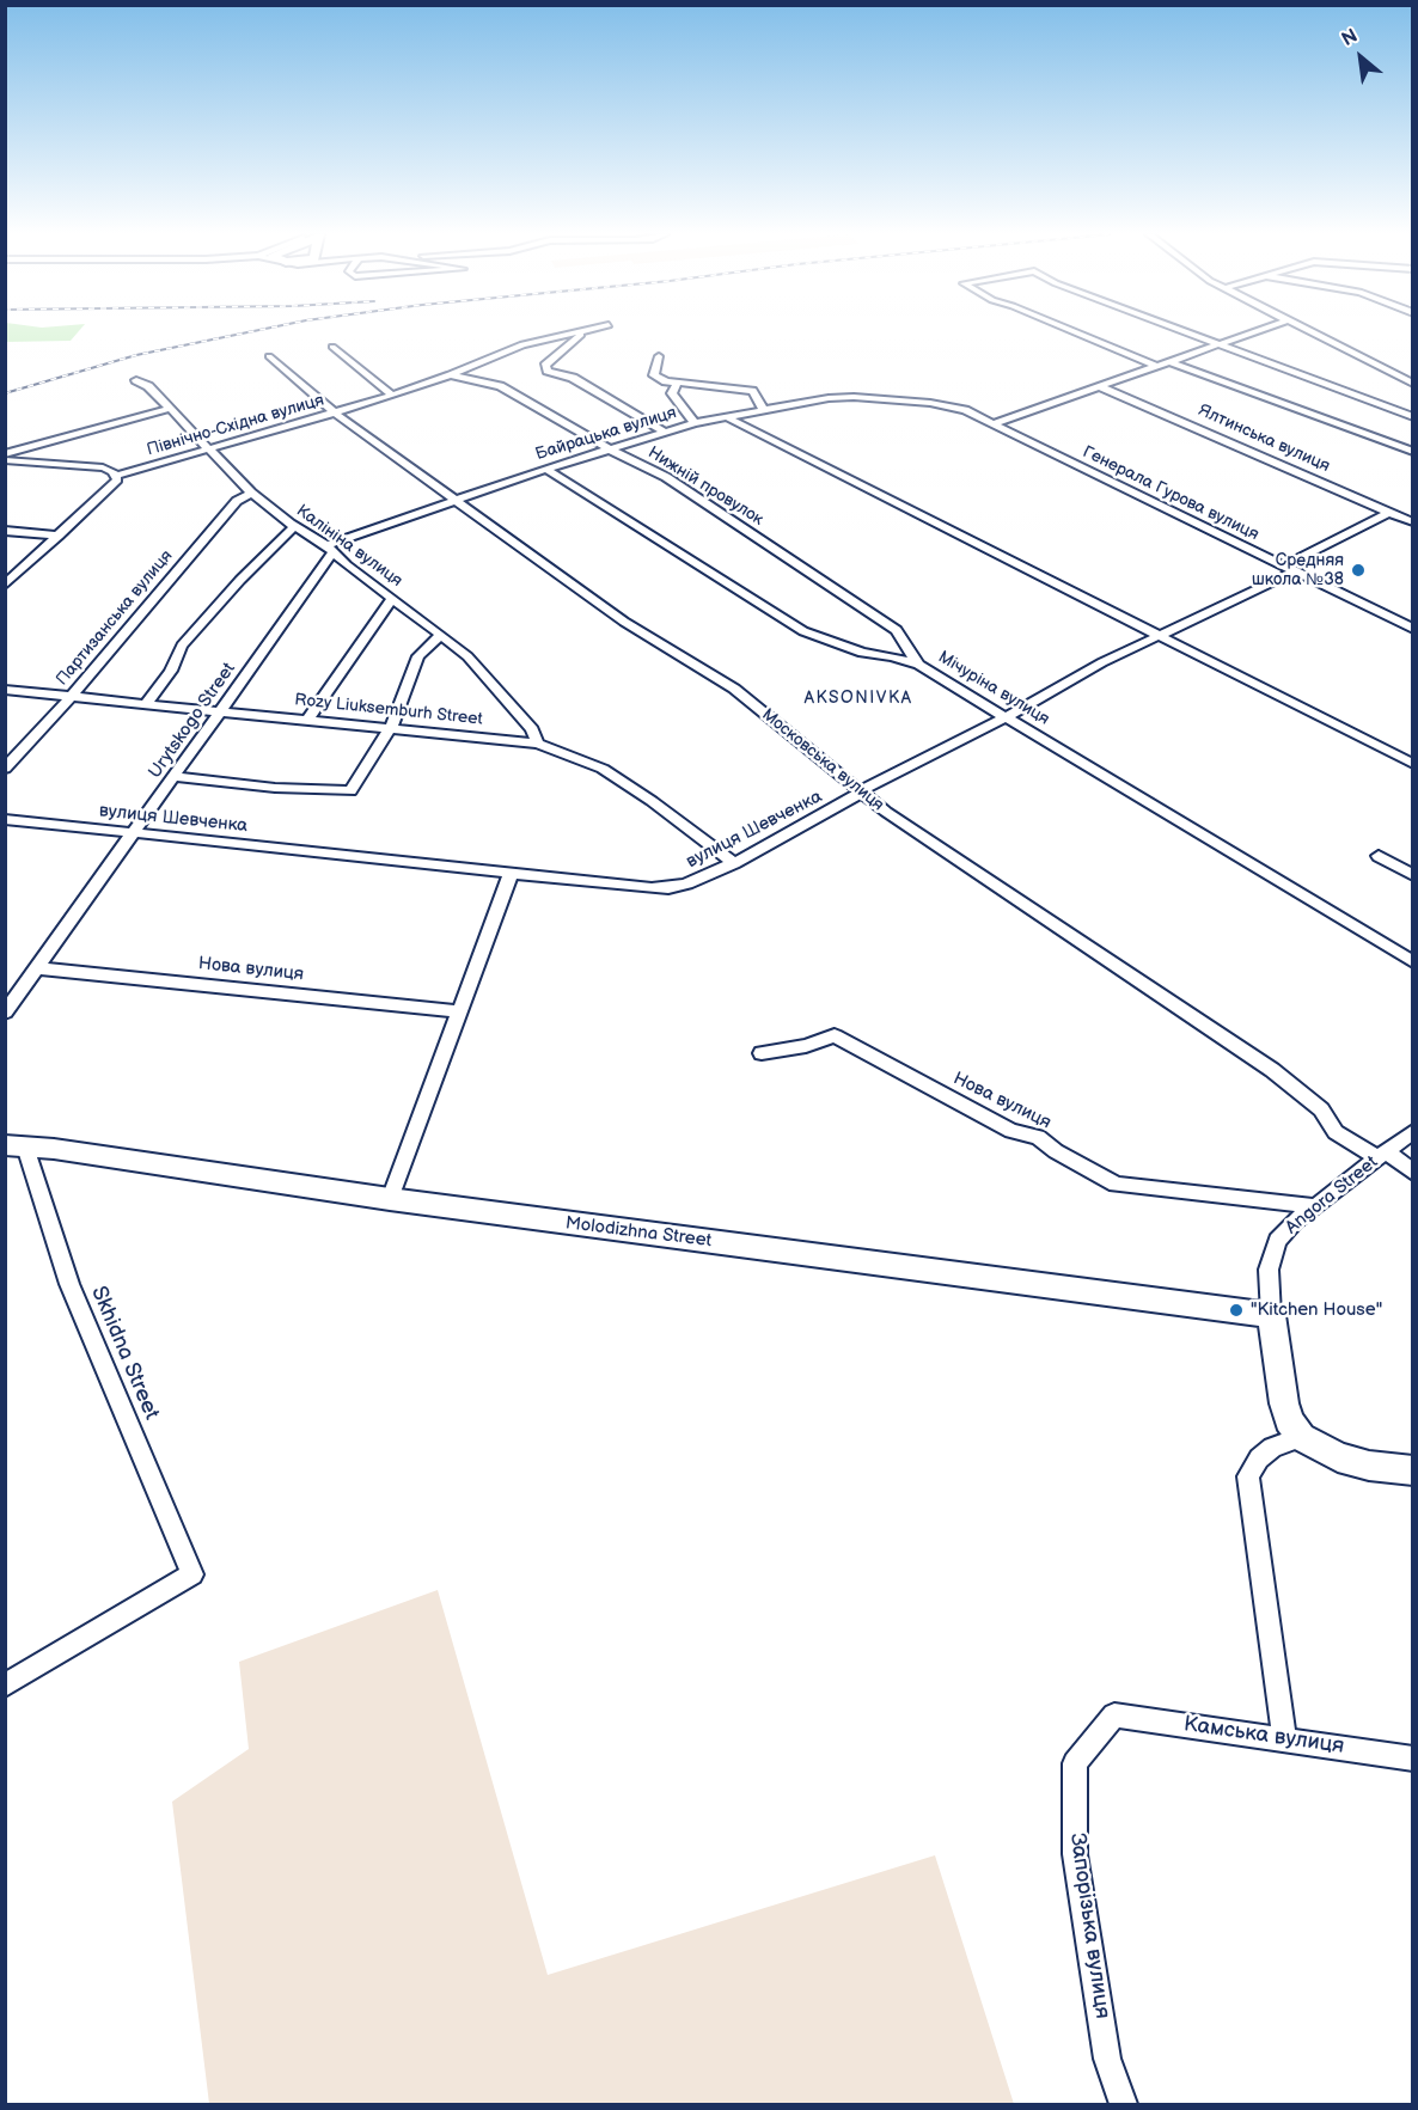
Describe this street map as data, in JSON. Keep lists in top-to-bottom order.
{
  "streets": {
    "street": [
      "Північно-Східна вулиця",
      "Байрацька вулиця",
      "Ялтинська вулиця",
      "Нижній провулок",
      "Генерала Гурова вулиця",
      "Калініна вулиця",
      "Партизанська вулиця",
      "Мічуріна вулиця",
      "Rozy Liuksemburh Street",
      "Urytskogo Street",
      "Московська вулиця",
      "вулиця Шевченка",
      "Нова вулиця",
      "Angora Street",
      "Molodizhna Street",
      "Skhidna Street",
      "Камська вулиця",
      "Запорізька вулиця"
    ]
  },
  "crossings": [
    ["Північно-Східна вулиця", "Нижній провулок"],
    ["Північно-Східна вулиця", "Калініна вулиця"],
    ["Північно-Східна вулиця", "Московська вулиця"],
    ["Байрацька вулиця", "Нижній провулок"],
    ["Байрацька вулиця", "Генерала Гурова вулиця"],
    ["Байрацька вулиця", "Калініна вулиця"],
    ["Байрацька вулиця", "Мічуріна вулиця"],
    ["Байрацька вулиця", "Urytskogo Street"],
    ["Байрацька вулиця", "Московська вулиця"],
    ["Ялтинська вулиця", "вулиця Шевченка"],
    ["Нижній провулок", "Мічуріна вулиця"],
    ["Генерала Гурова вулиця", "вулиця Шевченка"],
    ["Калініна вулиця", "Партизанська вулиця"],
    ["Калініна вулиця", "Rozy Liuksemburh Street"],
    ["Калініна вулиця", "Urytskogo Street"],
    ["Партизанська вулиця", "Rozy Liuksemburh Street"],
    ["Мічуріна вулиця", "вулиця Шевченка"],
    ["Rozy Liuksemburh Street", "Urytskogo Street"],
    ["Rozy Liuksemburh Street", "вулиця Шевченка"],
    ["Urytskogo Street", "вулиця Шевченка"],
    ["Urytskogo Street", "Нова вулиця"],
    ["Московська вулиця", "вулиця Шевченка"],
    ["Московська вулиця", "Angora Street"],
    ["Нова вулиця", "Angora Street"],
    ["Angora Street", "Molodizhna Street"],
    ["Molodizhna Street", "Skhidna Street"],
    ["Камська вулиця", "Запорізька вулиця"]
  ],
  "districts": ["AKSONІVKA"],
  "places": ["Средняя школа №38", "\"Kitchen House\""],
  "north": "top left"
}
